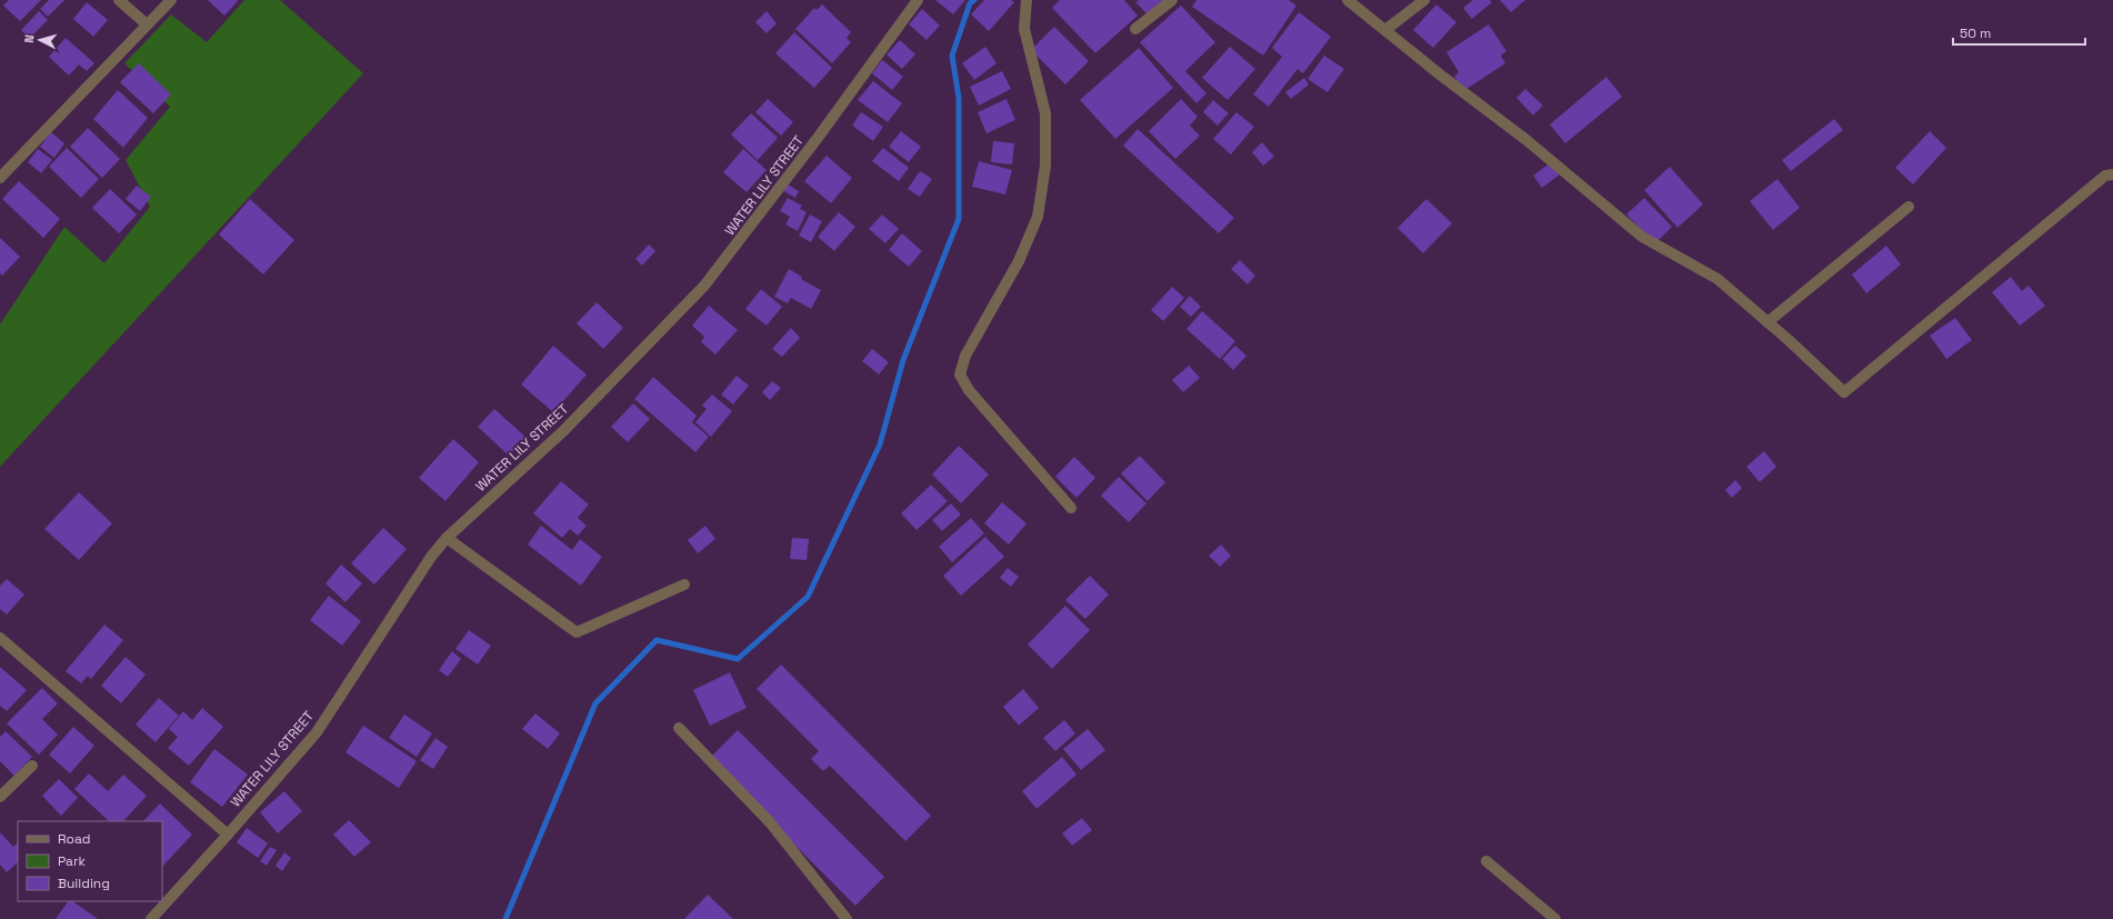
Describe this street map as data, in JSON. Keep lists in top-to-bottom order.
{
  "streets": {
    "street": ["WATER LILY STREET"]
  },
  "legend": ["Road", "Park", "Building"],
  "scale_bar": "50 m",
  "north": "left"
}
